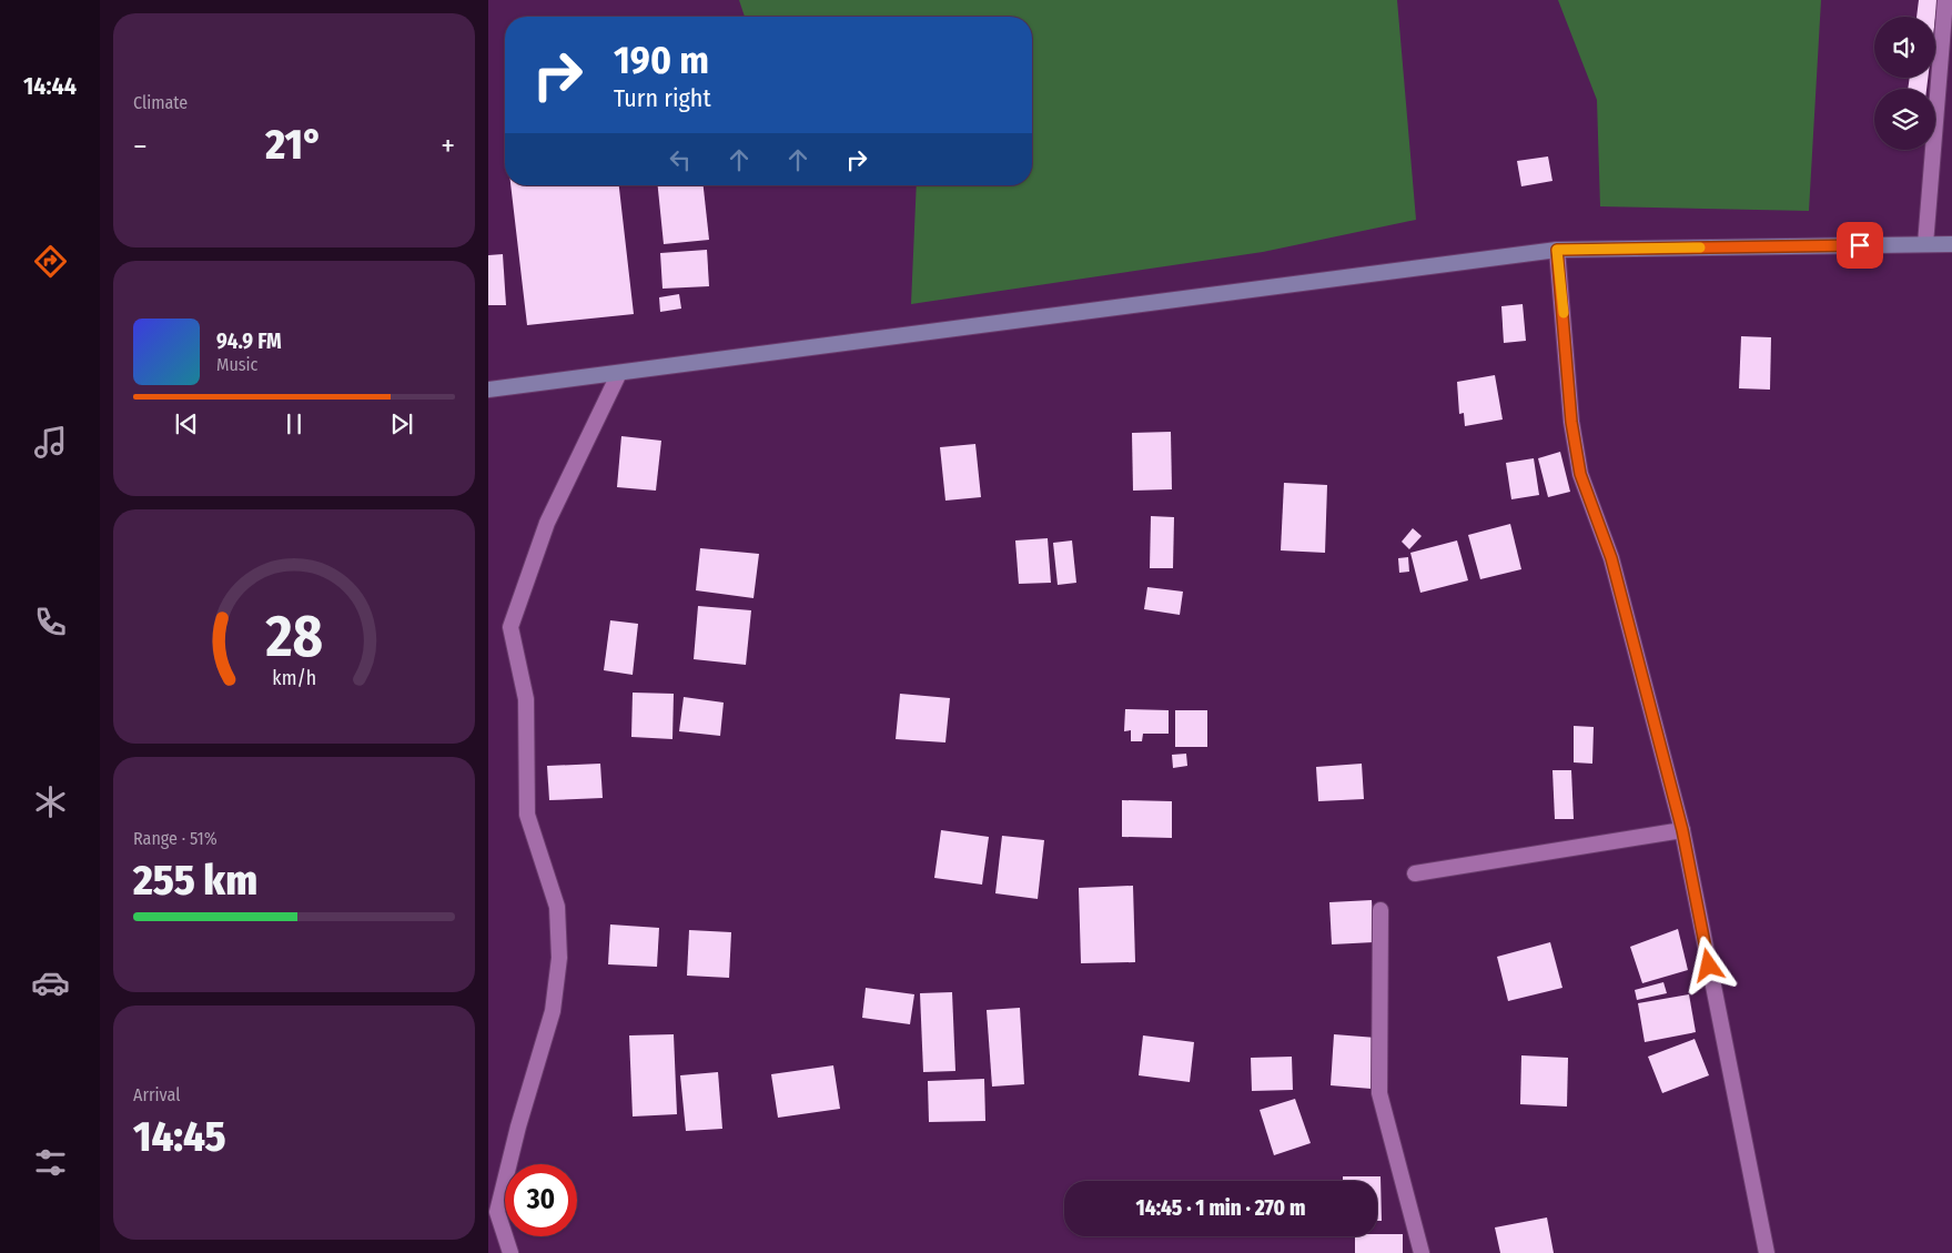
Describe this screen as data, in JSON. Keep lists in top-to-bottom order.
{
  "page": {
    "tabs": "14:44",
    "tile": [
      "Climate",
      ["Range · 51%", "255 km"],
      ["Arrival", "14:45"]
    ],
    "turn": ["190 m", "Turn right"],
    "heat": ["−", "21°", "+"],
    "song": ["94.9 FM", "Music"],
    "limit": "30",
    "trip": "14:45 · 1 min · 270 m",
    "gauge": ["28", "km/h"]
  }
}
